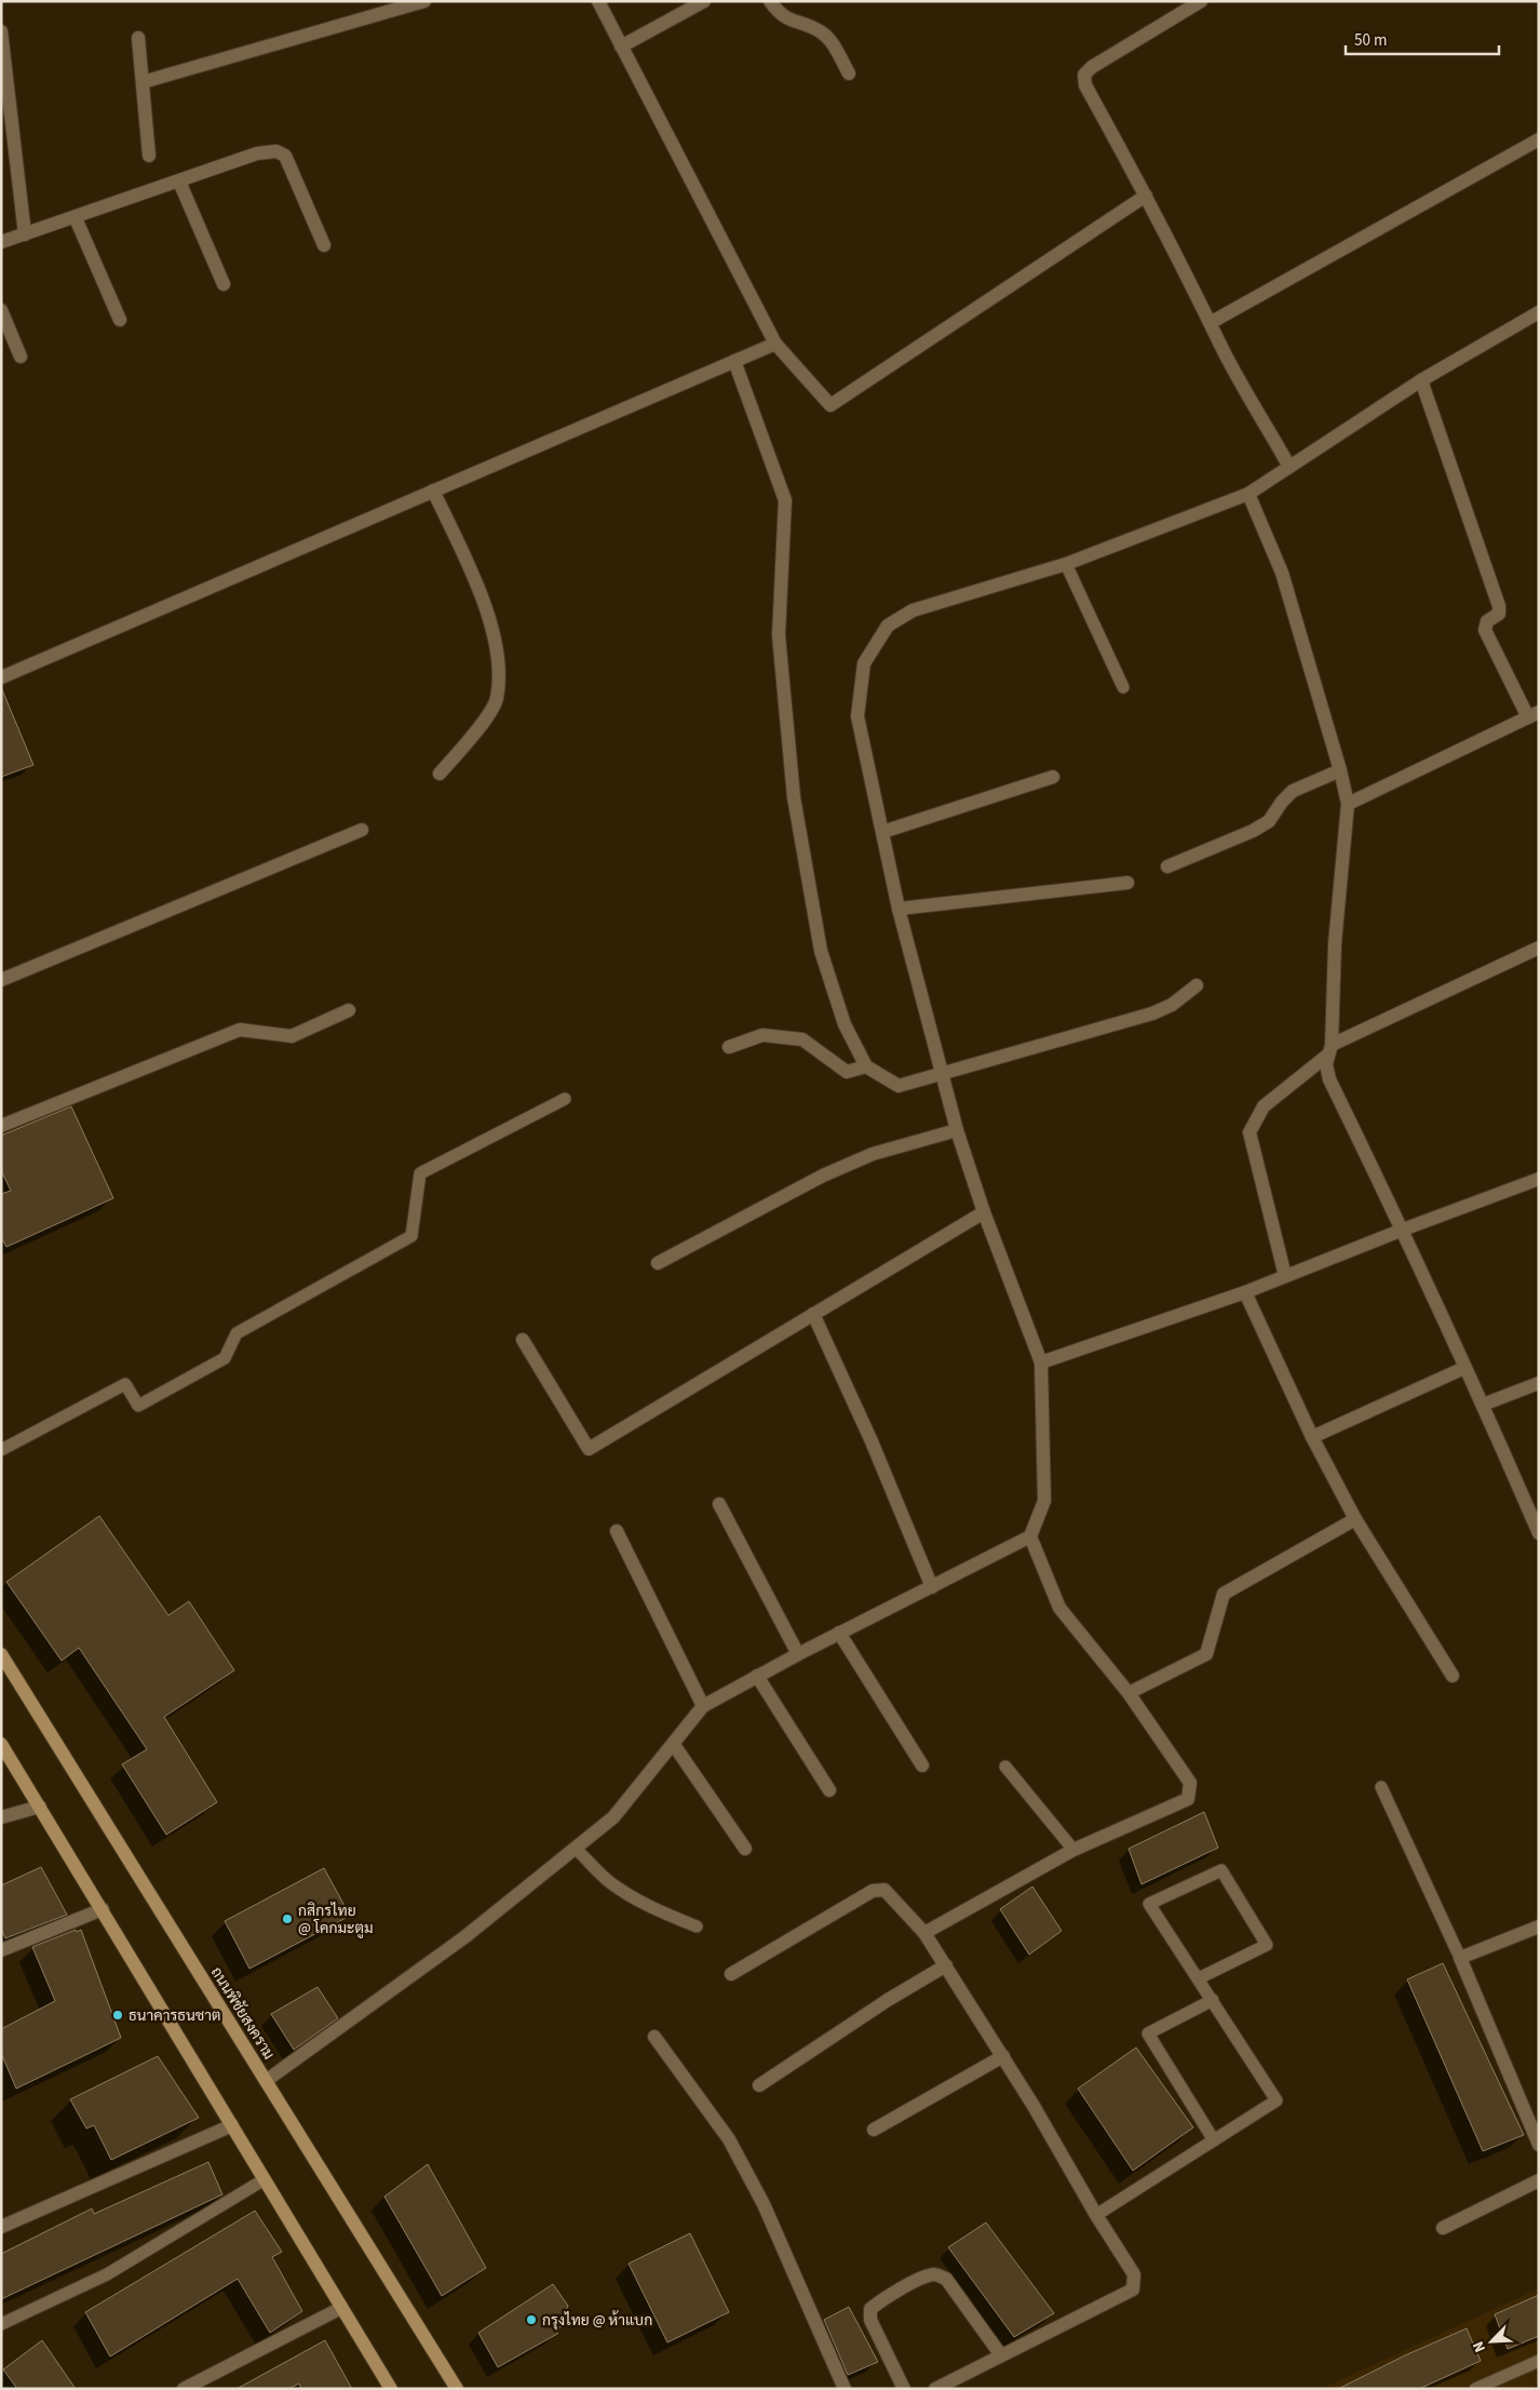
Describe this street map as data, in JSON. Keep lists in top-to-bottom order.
{
  "streets": {
    "main road": ["ถนนพิชัยสงคราม"]
  },
  "places": ["กสิกรไทย @ โคกมะตูม", "ธนาคารธนชาต", "กรุงไทย @ ห้าแบก"],
  "scale_bar": "50 m",
  "north": "bottom left"
}
